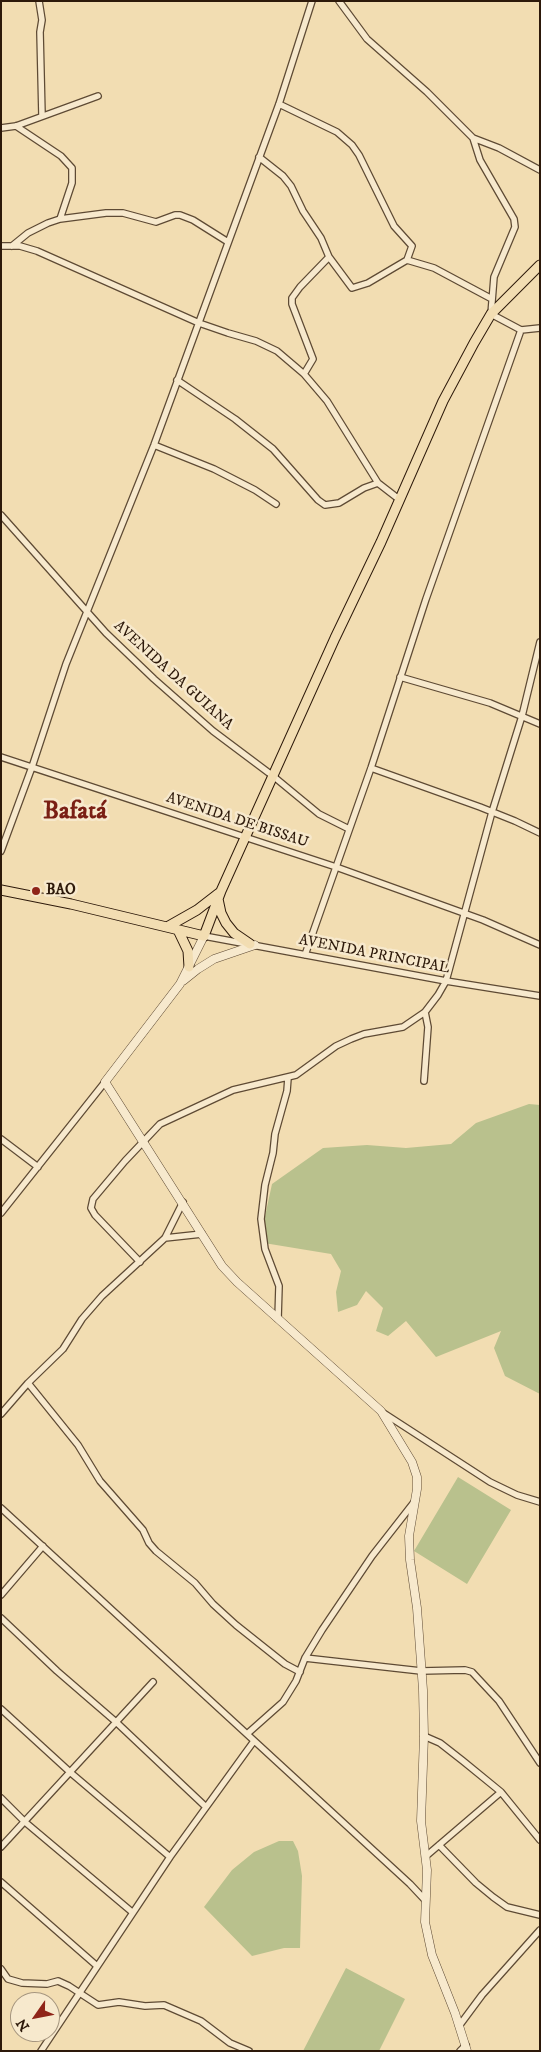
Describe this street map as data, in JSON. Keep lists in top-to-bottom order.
{
  "streets": {
    "street": ["AVENIDA DA GUIANA", "AVENIDA DE BISSAU", "AVENIDA PRINCIPAL"]
  },
  "districts": ["Bafatá"],
  "places": ["BAO"],
  "north": "bottom left"
}
